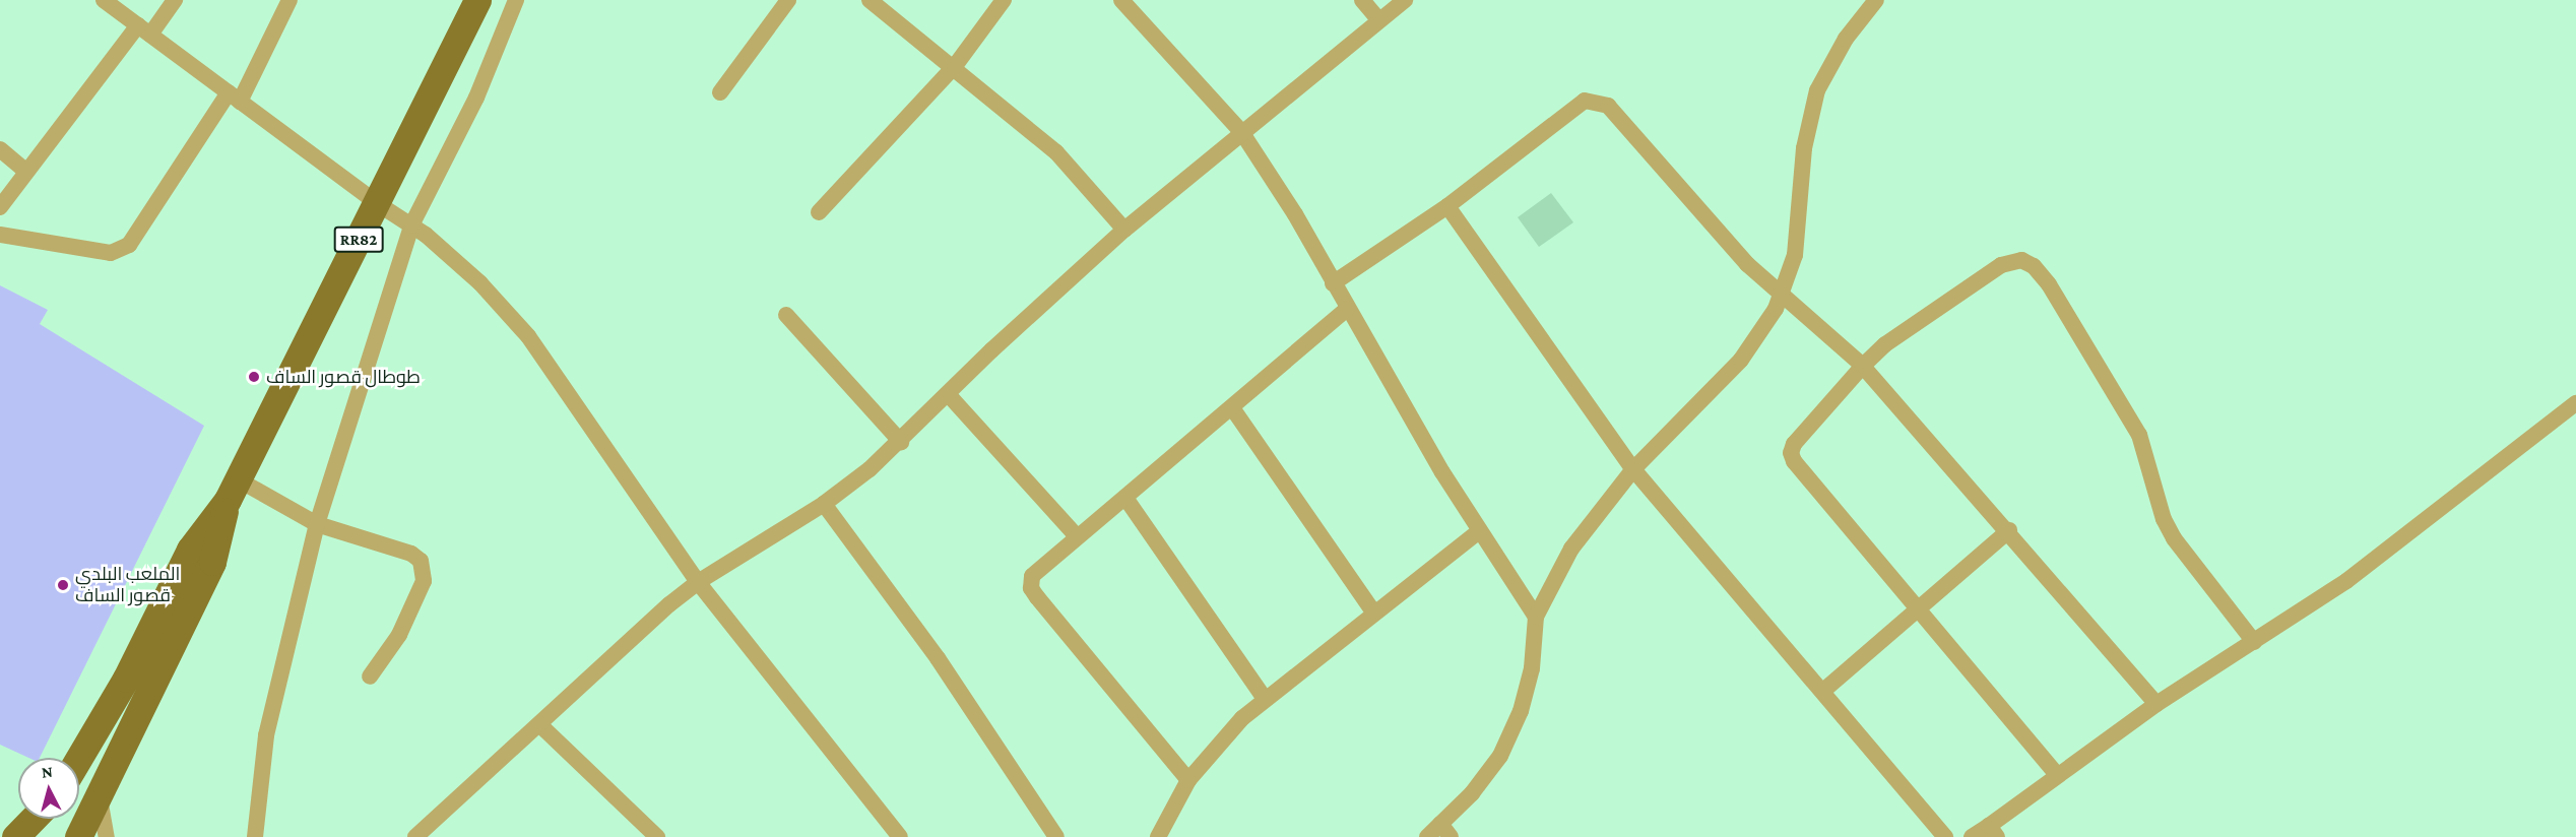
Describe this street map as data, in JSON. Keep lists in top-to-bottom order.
{
  "streets": {
    "main road": ["RR82"]
  },
  "places": ["طوطال قصور الساف", "الملعب البلدي قصور الساف"],
  "north": "top"
}
